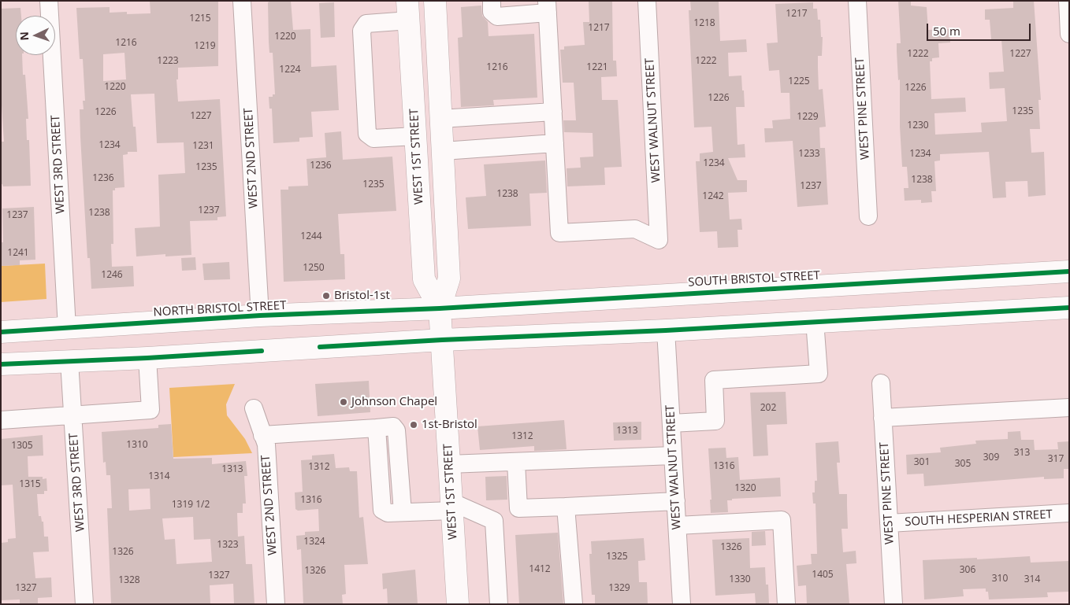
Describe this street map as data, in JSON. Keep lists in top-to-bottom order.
{
  "streets": {
    "main road": ["WEST 1ST STREET", "SOUTH BRISTOL STREET", "NORTH BRISTOL STREET"],
    "street": [
      "WEST PINE STREET",
      "WEST WALNUT STREET",
      "WEST 2ND STREET",
      "WEST 3RD STREET",
      "SOUTH HESPERIAN STREET"
    ]
  },
  "crossings": [
    ["WEST PINE STREET", "SOUTH HESPERIAN STREET"],
    ["WEST 1ST STREET", "SOUTH BRISTOL STREET"],
    ["WEST 1ST STREET", "NORTH BRISTOL STREET"],
    ["WEST 2ND STREET", "NORTH BRISTOL STREET"],
    ["WEST 3RD STREET", "NORTH BRISTOL STREET"],
    ["SOUTH BRISTOL STREET", "NORTH BRISTOL STREET"]
  ],
  "places": ["Bristol-1st", "Johnson Chapel", "1st-Bristol"],
  "house_numbers": [
    "1217",
    "1215",
    "1218",
    "1217",
    "1220",
    "1216",
    "1219",
    "1222",
    "1227",
    "1223",
    "1222",
    "1216",
    "1221",
    "1224",
    "1225",
    "1220",
    "1226",
    "1226",
    "1235",
    "1226",
    "1227",
    "1229",
    "1230",
    "1234",
    "1231",
    "1233",
    "1234",
    "1234",
    "1236",
    "1235",
    "1236",
    "1238",
    "1235",
    "1237",
    "1238",
    "1242",
    "1237",
    "1238",
    "1237",
    "1244",
    "1241",
    "1250",
    "1246",
    "202",
    "1313",
    "1312",
    "1310",
    "1305",
    "313",
    "309",
    "317",
    "301",
    "305",
    "1316",
    "1312",
    "1313",
    "1314",
    "1315",
    "1320",
    "1316",
    "1319 1/2",
    "1324",
    "1323",
    "1326",
    "1326",
    "1325",
    "1412",
    "306",
    "1326",
    "1405",
    "1327",
    "310",
    "1330",
    "314",
    "1328",
    "1327",
    "1329"
  ],
  "scale_bar": "50 m",
  "north": "left"
}
